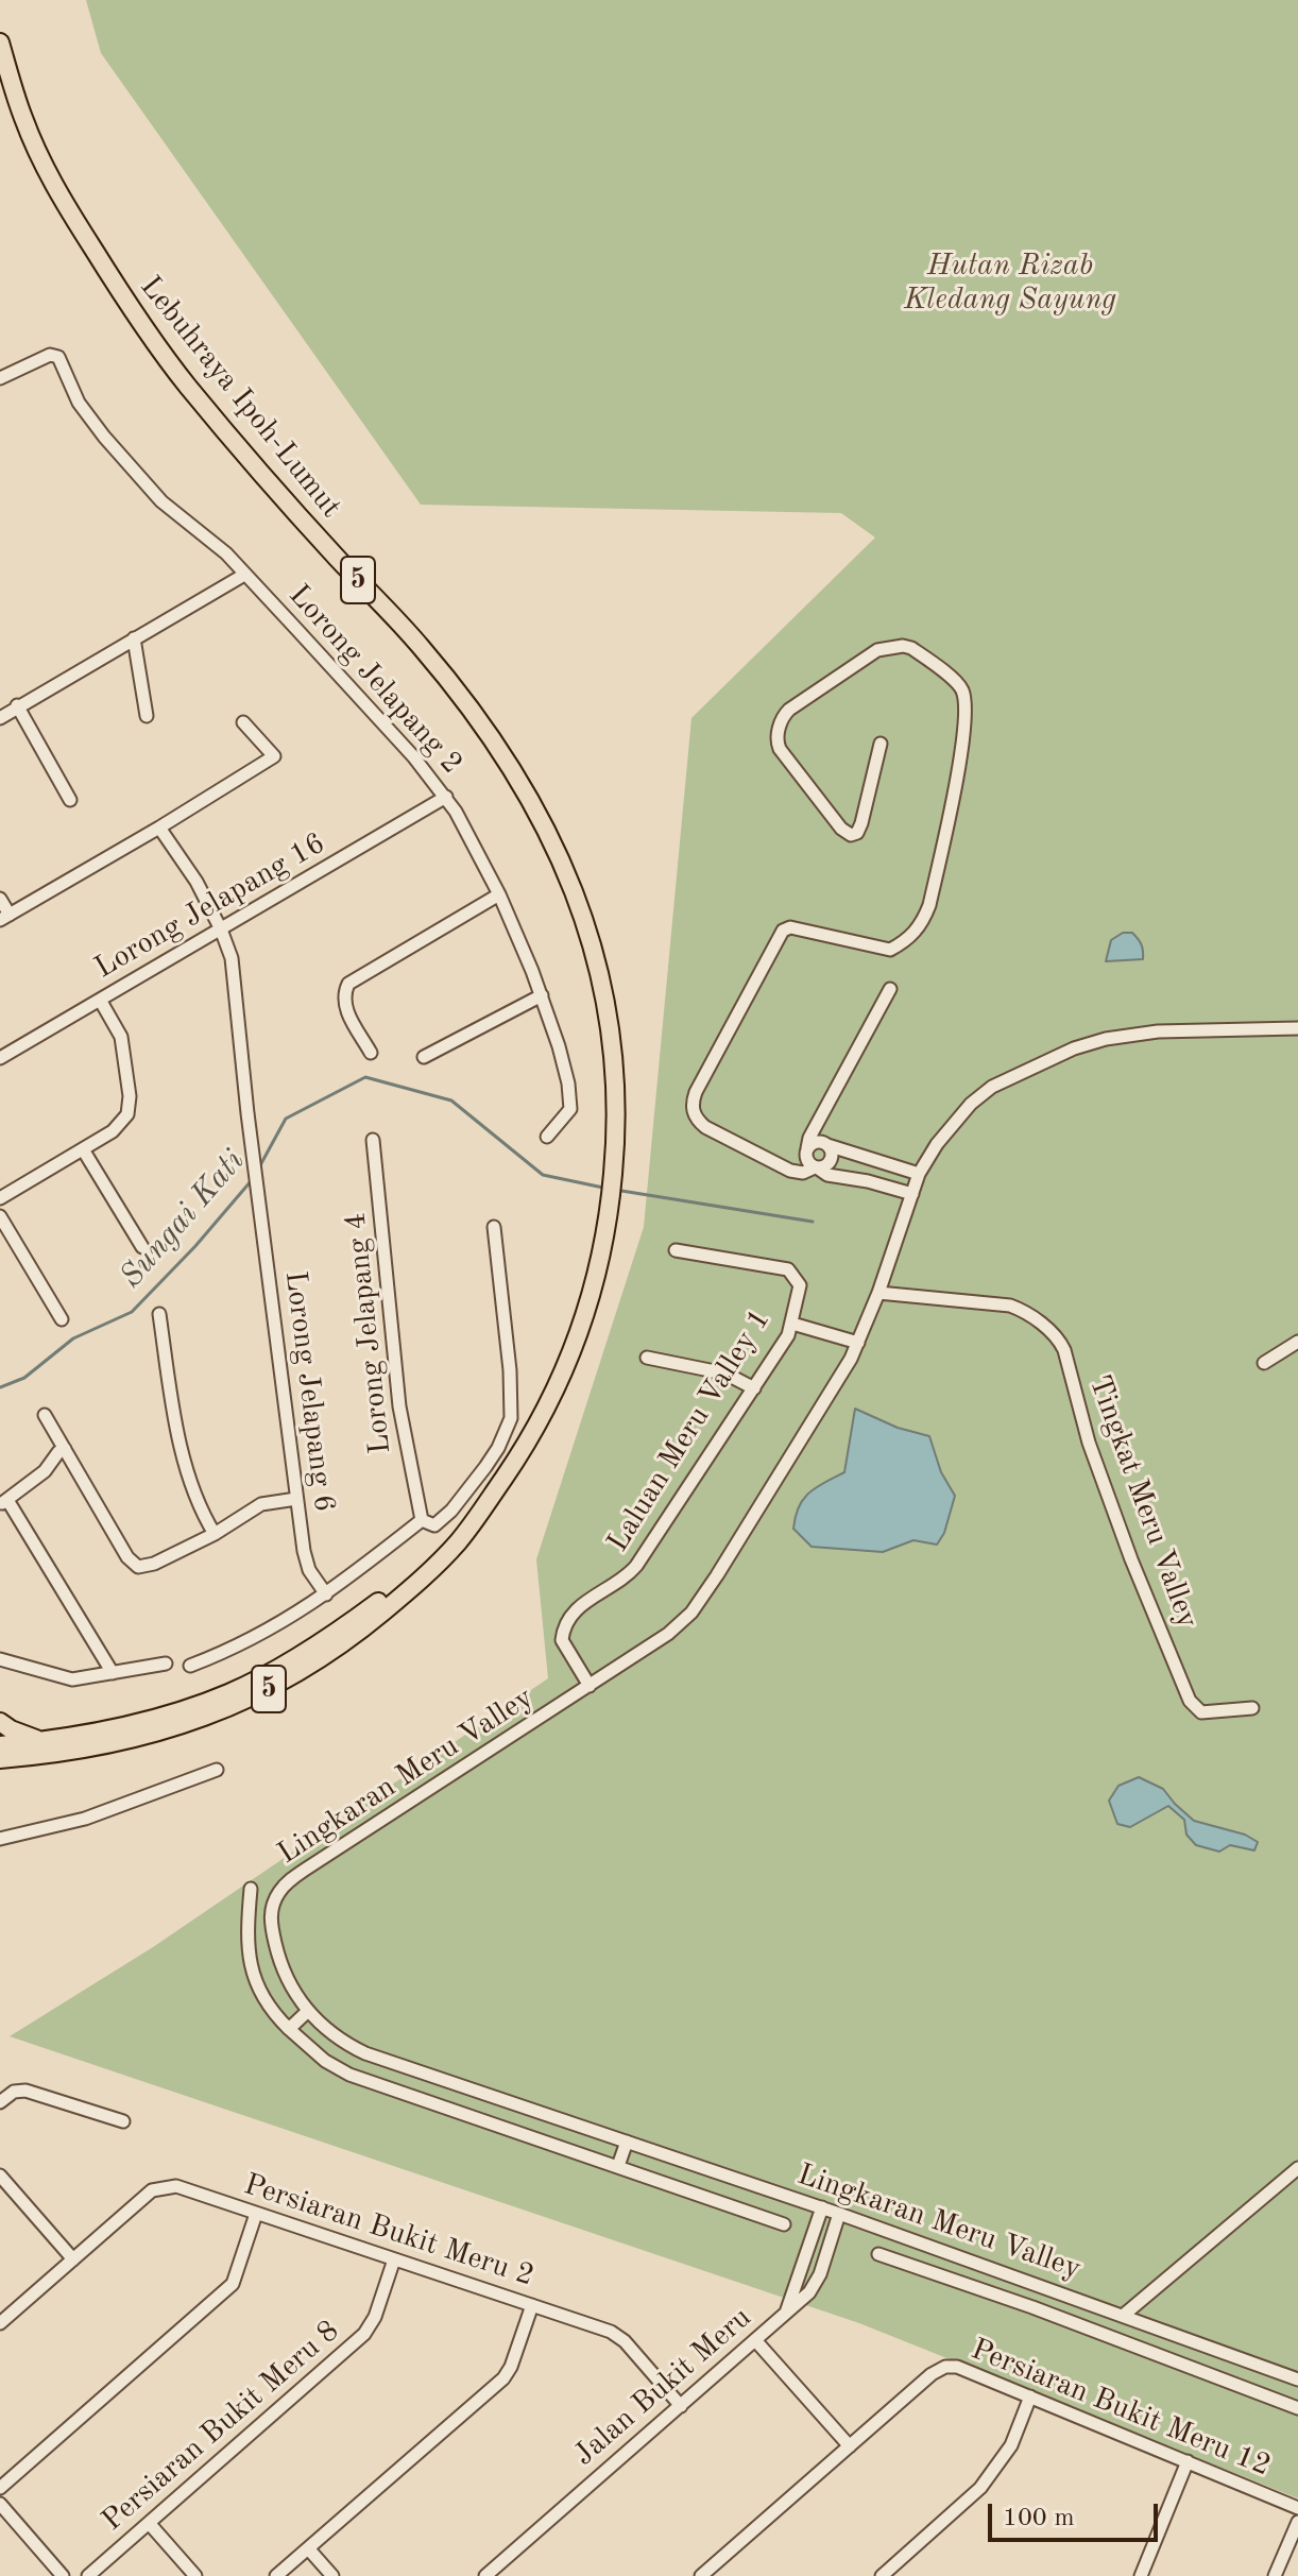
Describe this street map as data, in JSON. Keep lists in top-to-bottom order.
{
  "streets": {
    "highway": ["Lebuhraya Ipoh-Lumut", "5"],
    "street": [
      "Lorong Jelapang 2",
      "Lorong Jelapang 16",
      "Lorong Jelapang 4",
      "Lorong Jelapang 6",
      "Laluan Meru Valley 1",
      "Tingkat Meru Valley",
      "Lingkaran Meru Valley",
      "Persiaran Bukit Meru 2",
      "Jalan Bukit Meru",
      "Persiaran Bukit Meru 12",
      "Persiaran Bukit Meru 8"
    ]
  },
  "crossings": [
    ["Lorong Jelapang 2", "Lorong Jelapang 16"],
    ["Lorong Jelapang 16", "Lorong Jelapang 6"],
    ["Laluan Meru Valley 1", "Lingkaran Meru Valley"],
    ["Tingkat Meru Valley", "Lingkaran Meru Valley"],
    ["Lingkaran Meru Valley", "Jalan Bukit Meru"],
    ["Persiaran Bukit Meru 2", "Jalan Bukit Meru"],
    ["Persiaran Bukit Meru 2", "Persiaran Bukit Meru 8"]
  ],
  "water": ["Sungai Kati"],
  "parks": ["Hutan Rizab Kledang Sayung"],
  "scale_bar": "100 m"
}
